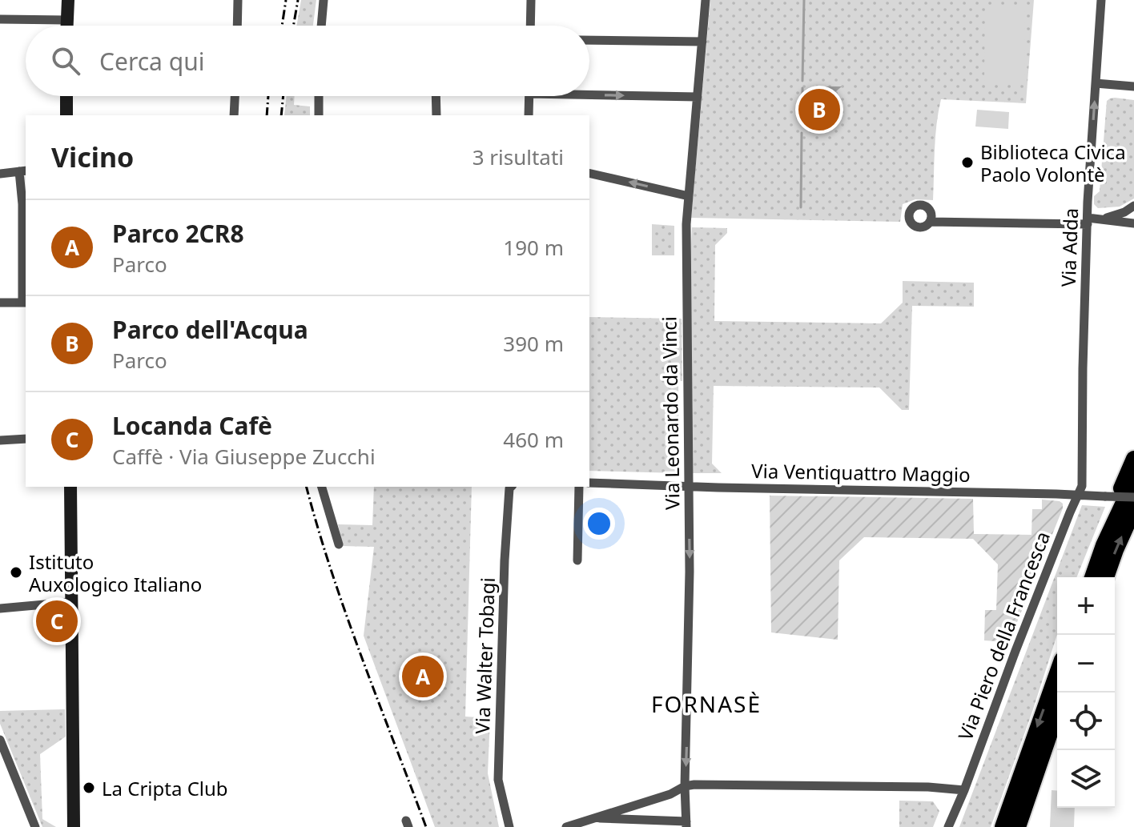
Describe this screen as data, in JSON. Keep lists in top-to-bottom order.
{
  "streets": {
    "street": [
      "Via Adda",
      "Via Leonardo da Vinci",
      "Via Ventiquattro Maggio",
      "Via Piero della Francesca",
      "Via Walter Tobagi"
    ]
  },
  "crossings": [
    ["Via Adda", "Via Ventiquattro Maggio"],
    ["Via Adda", "Via Piero della Francesca"],
    ["Via Leonardo da Vinci", "Via Ventiquattro Maggio"],
    ["Via Ventiquattro Maggio", "Via Piero della Francesca"]
  ],
  "one_way": ["Via Leonardo da Vinci"],
  "districts": ["FORNASÈ"],
  "places": ["Biblioteca Civica Paolo Volontè", "Istituto Auxologico Italiano", "La Cripta Club"],
  "page": {
    "search": "Cerca qui",
    "pins": ["B", "C", "A"],
    "heading": ["Vicino", "3 risultati"],
    "list": [
      {
        "mark": "A",
        "name": "Parco 2CR8",
        "note": "Parco",
        "value": "190 m"
      },
      {
        "mark": "B",
        "name": "Parco dell'Acqua",
        "note": "Parco",
        "value": "390 m"
      },
      {
        "mark": "C",
        "name": "Locanda Cafè",
        "note": "Caffè · Via Giuseppe Zucchi",
        "value": "460 m"
      }
    ],
    "map_buttons": ["+", "−"]
  }
}
